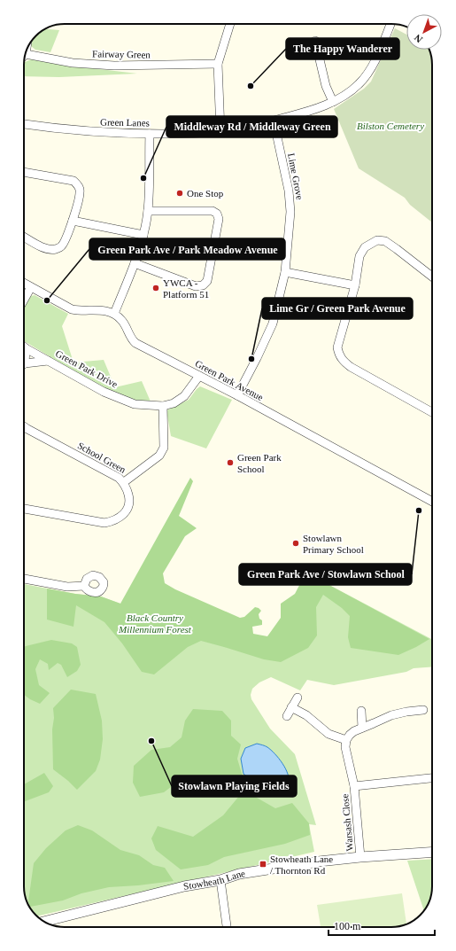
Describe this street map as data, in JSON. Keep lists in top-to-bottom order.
{
  "streets": {
    "street": [
      "Fairway Green",
      "Green Lanes",
      "Lime Grove",
      "Green Park Drive",
      "Green Park Avenue",
      "School Green",
      "Warsash Close",
      "Stowheath Lane"
    ]
  },
  "crossings": [
    ["Green Lanes", "Lime Grove"],
    ["Lime Grove", "Green Park Avenue"],
    ["Green Park Drive", "Green Park Avenue"],
    ["Warsash Close", "Stowheath Lane"]
  ],
  "parks": ["Bilston Cemetery", "Black Country Millennium Forest"],
  "places": {
    "other": [
      "The Happy Wanderer",
      "Middleway Rd / Middleway Green",
      "One Stop",
      "YWCA - Platform 51",
      "Green Park Ave / Park Meadow Avenue",
      "Lime Gr / Green Park Avenue",
      "Green Park School",
      "Green Park Ave / Stowlawn School",
      "Stowlawn Primary School",
      "Stowlawn Playing Fields"
    ],
    "transit": ["Stowheath Lane / Thornton Rd"]
  },
  "scale_bar": "100 m",
  "north": "bottom left"
}
